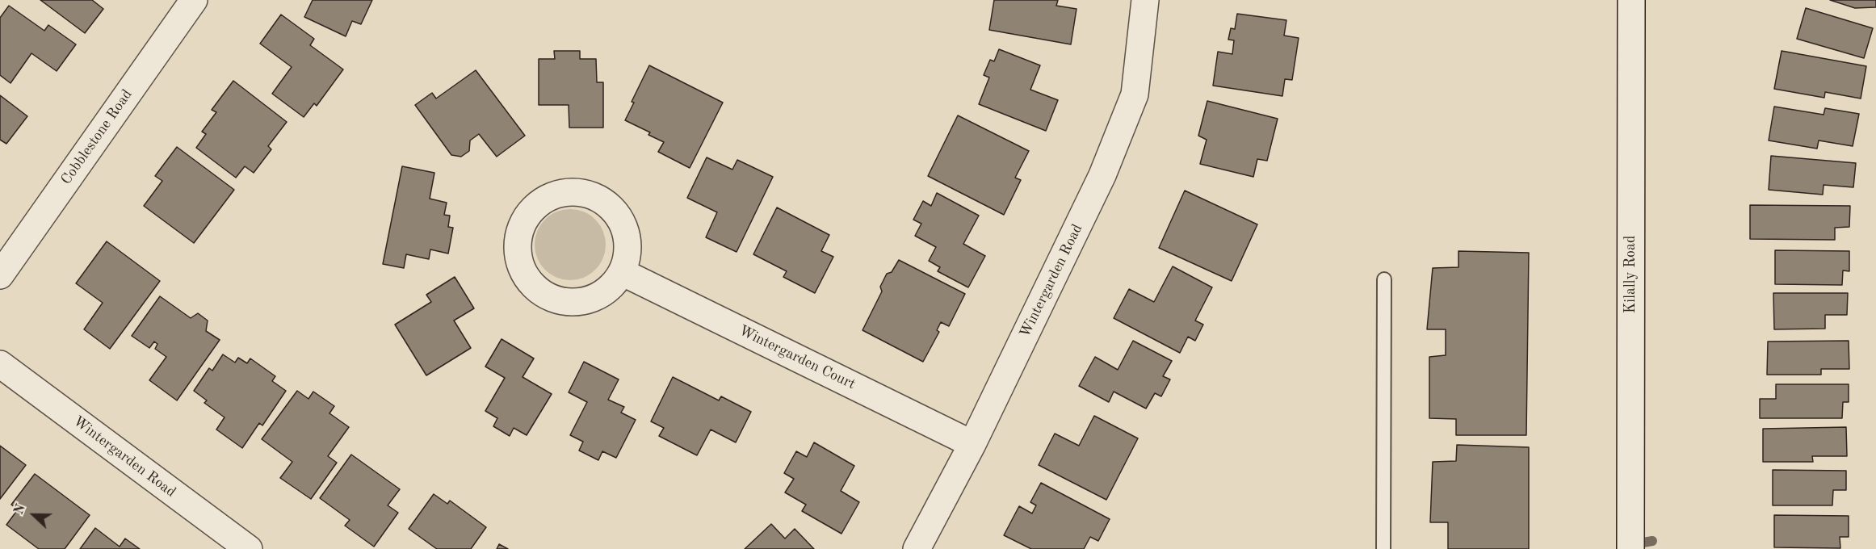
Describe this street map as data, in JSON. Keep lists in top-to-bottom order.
{
  "streets": {
    "street": [
      "Cobblestone Road",
      "Kilally Road",
      "Wintergarden Road",
      "Wintergarden Court"
    ]
  },
  "crossings": [
    ["Wintergarden Road", "Wintergarden Court"]
  ],
  "north": "left"
}
